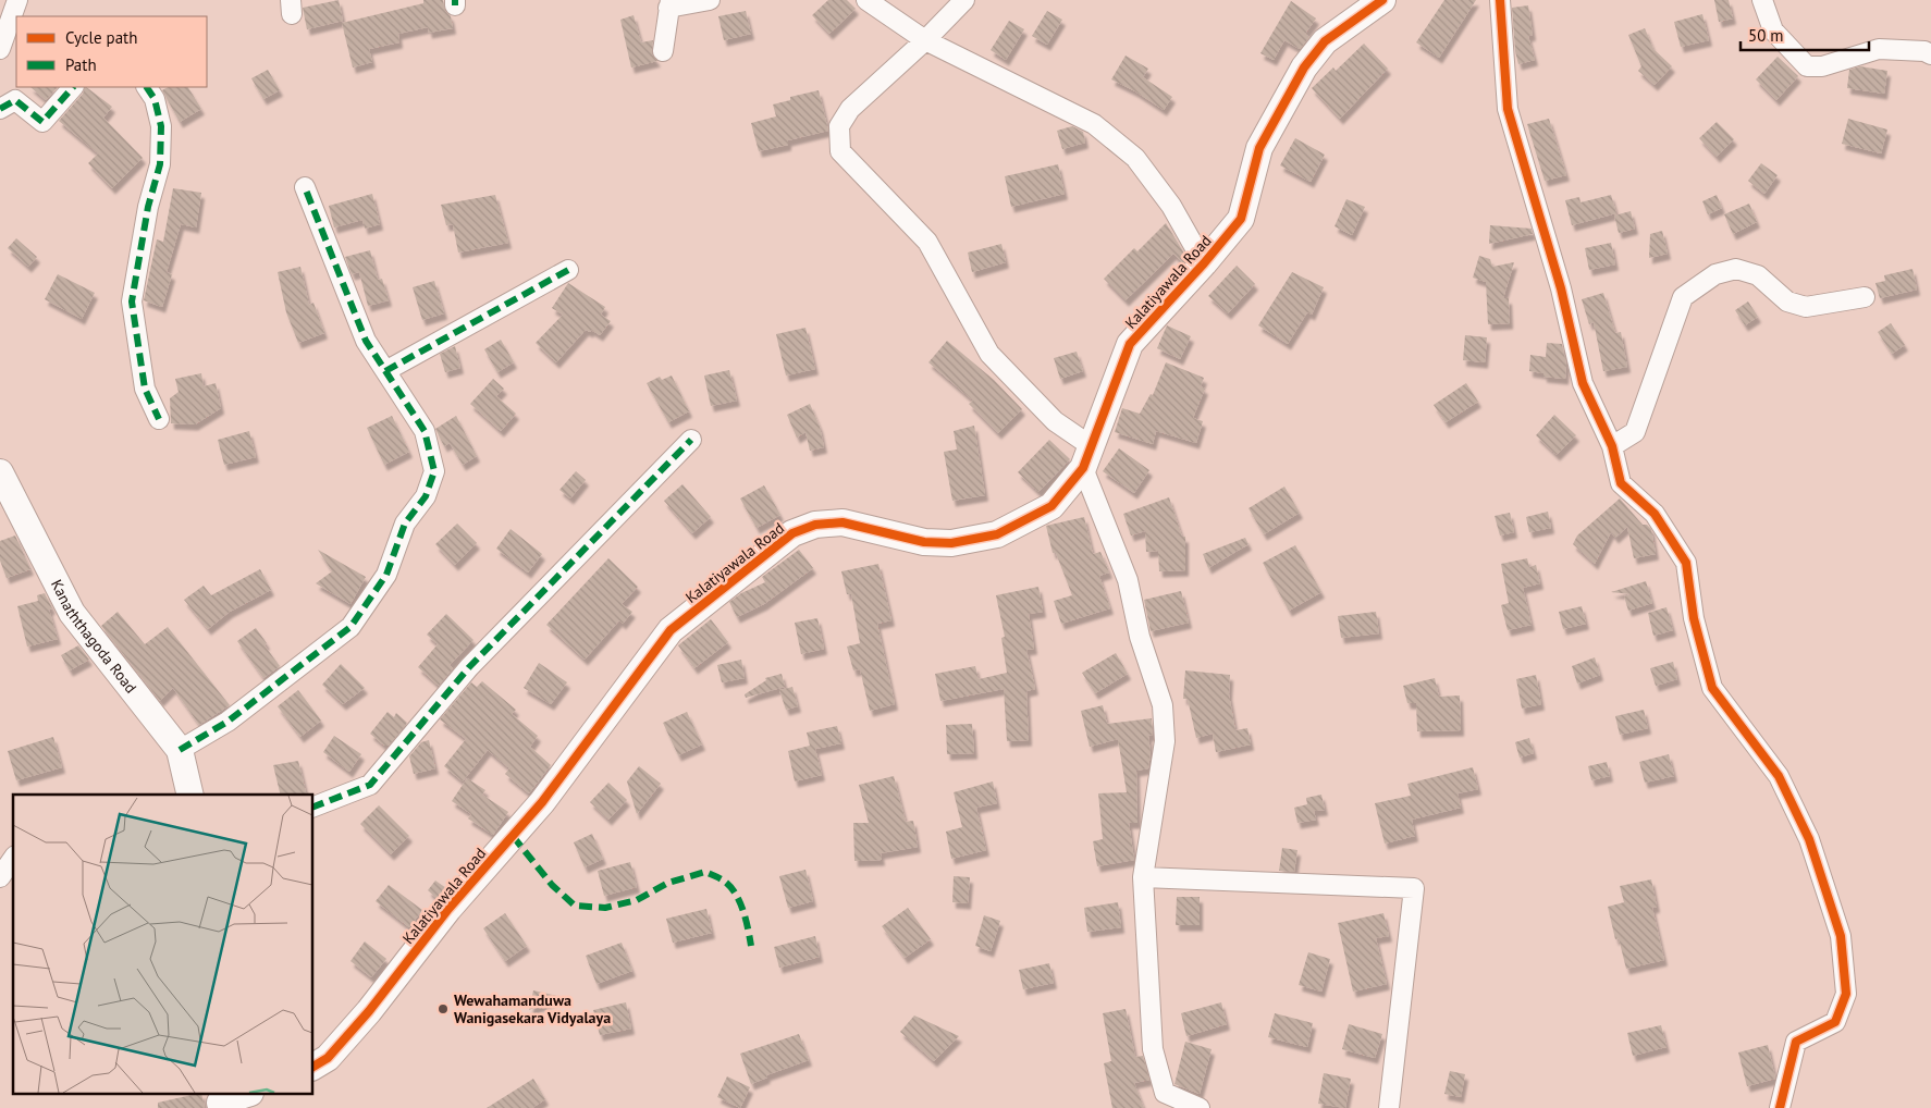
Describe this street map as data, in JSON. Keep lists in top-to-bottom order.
{
  "streets": {
    "street": ["Kalatiyawala Road", "Kanaththagoda Road"]
  },
  "places": ["Wewahamanduwa Wanigasekara Vidyalaya"],
  "legend": ["Cycle path", "Path"],
  "scale_bar": "50 m"
}
